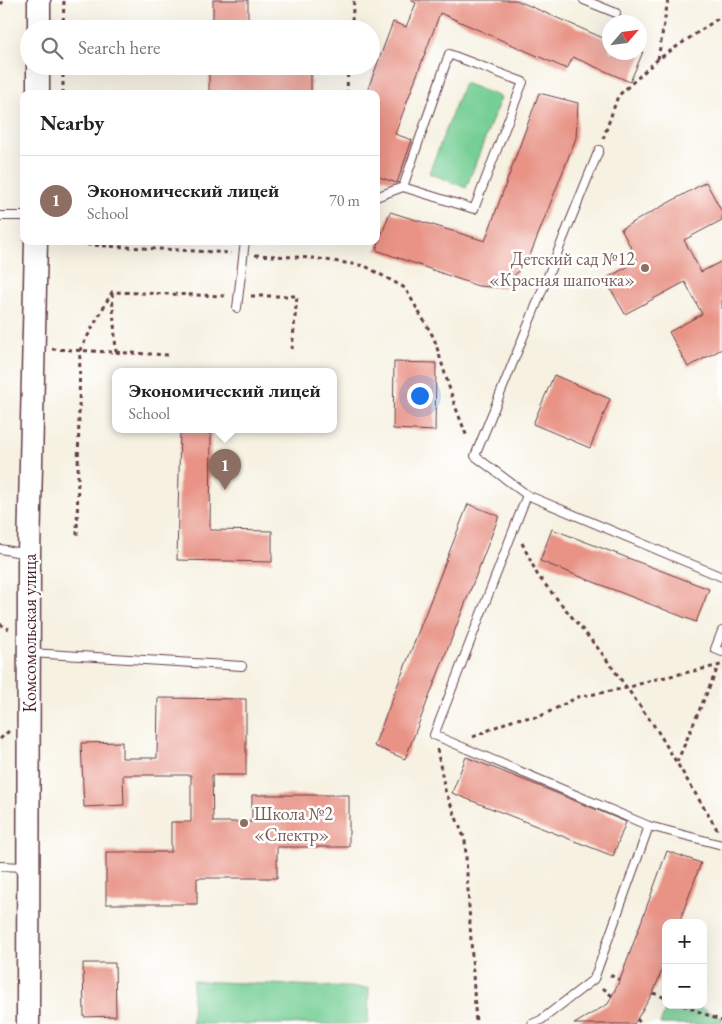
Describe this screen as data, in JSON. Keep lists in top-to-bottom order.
{
  "streets": {
    "street": ["Комсомольская улица"]
  },
  "places": ["Детский сад №12 «Красная шапочка»", "Школа №2 «Спектр»"],
  "north": "top right",
  "page": {
    "search": "Search here",
    "heading": "Nearby",
    "list": [
      {
        "mark": "1",
        "name": "Экономический лицей",
        "note": "School",
        "value": "70 m"
      }
    ],
    "popup": ["Экономический лицей", "School"],
    "pins": "1",
    "map_buttons": ["+", "−"]
  }
}
